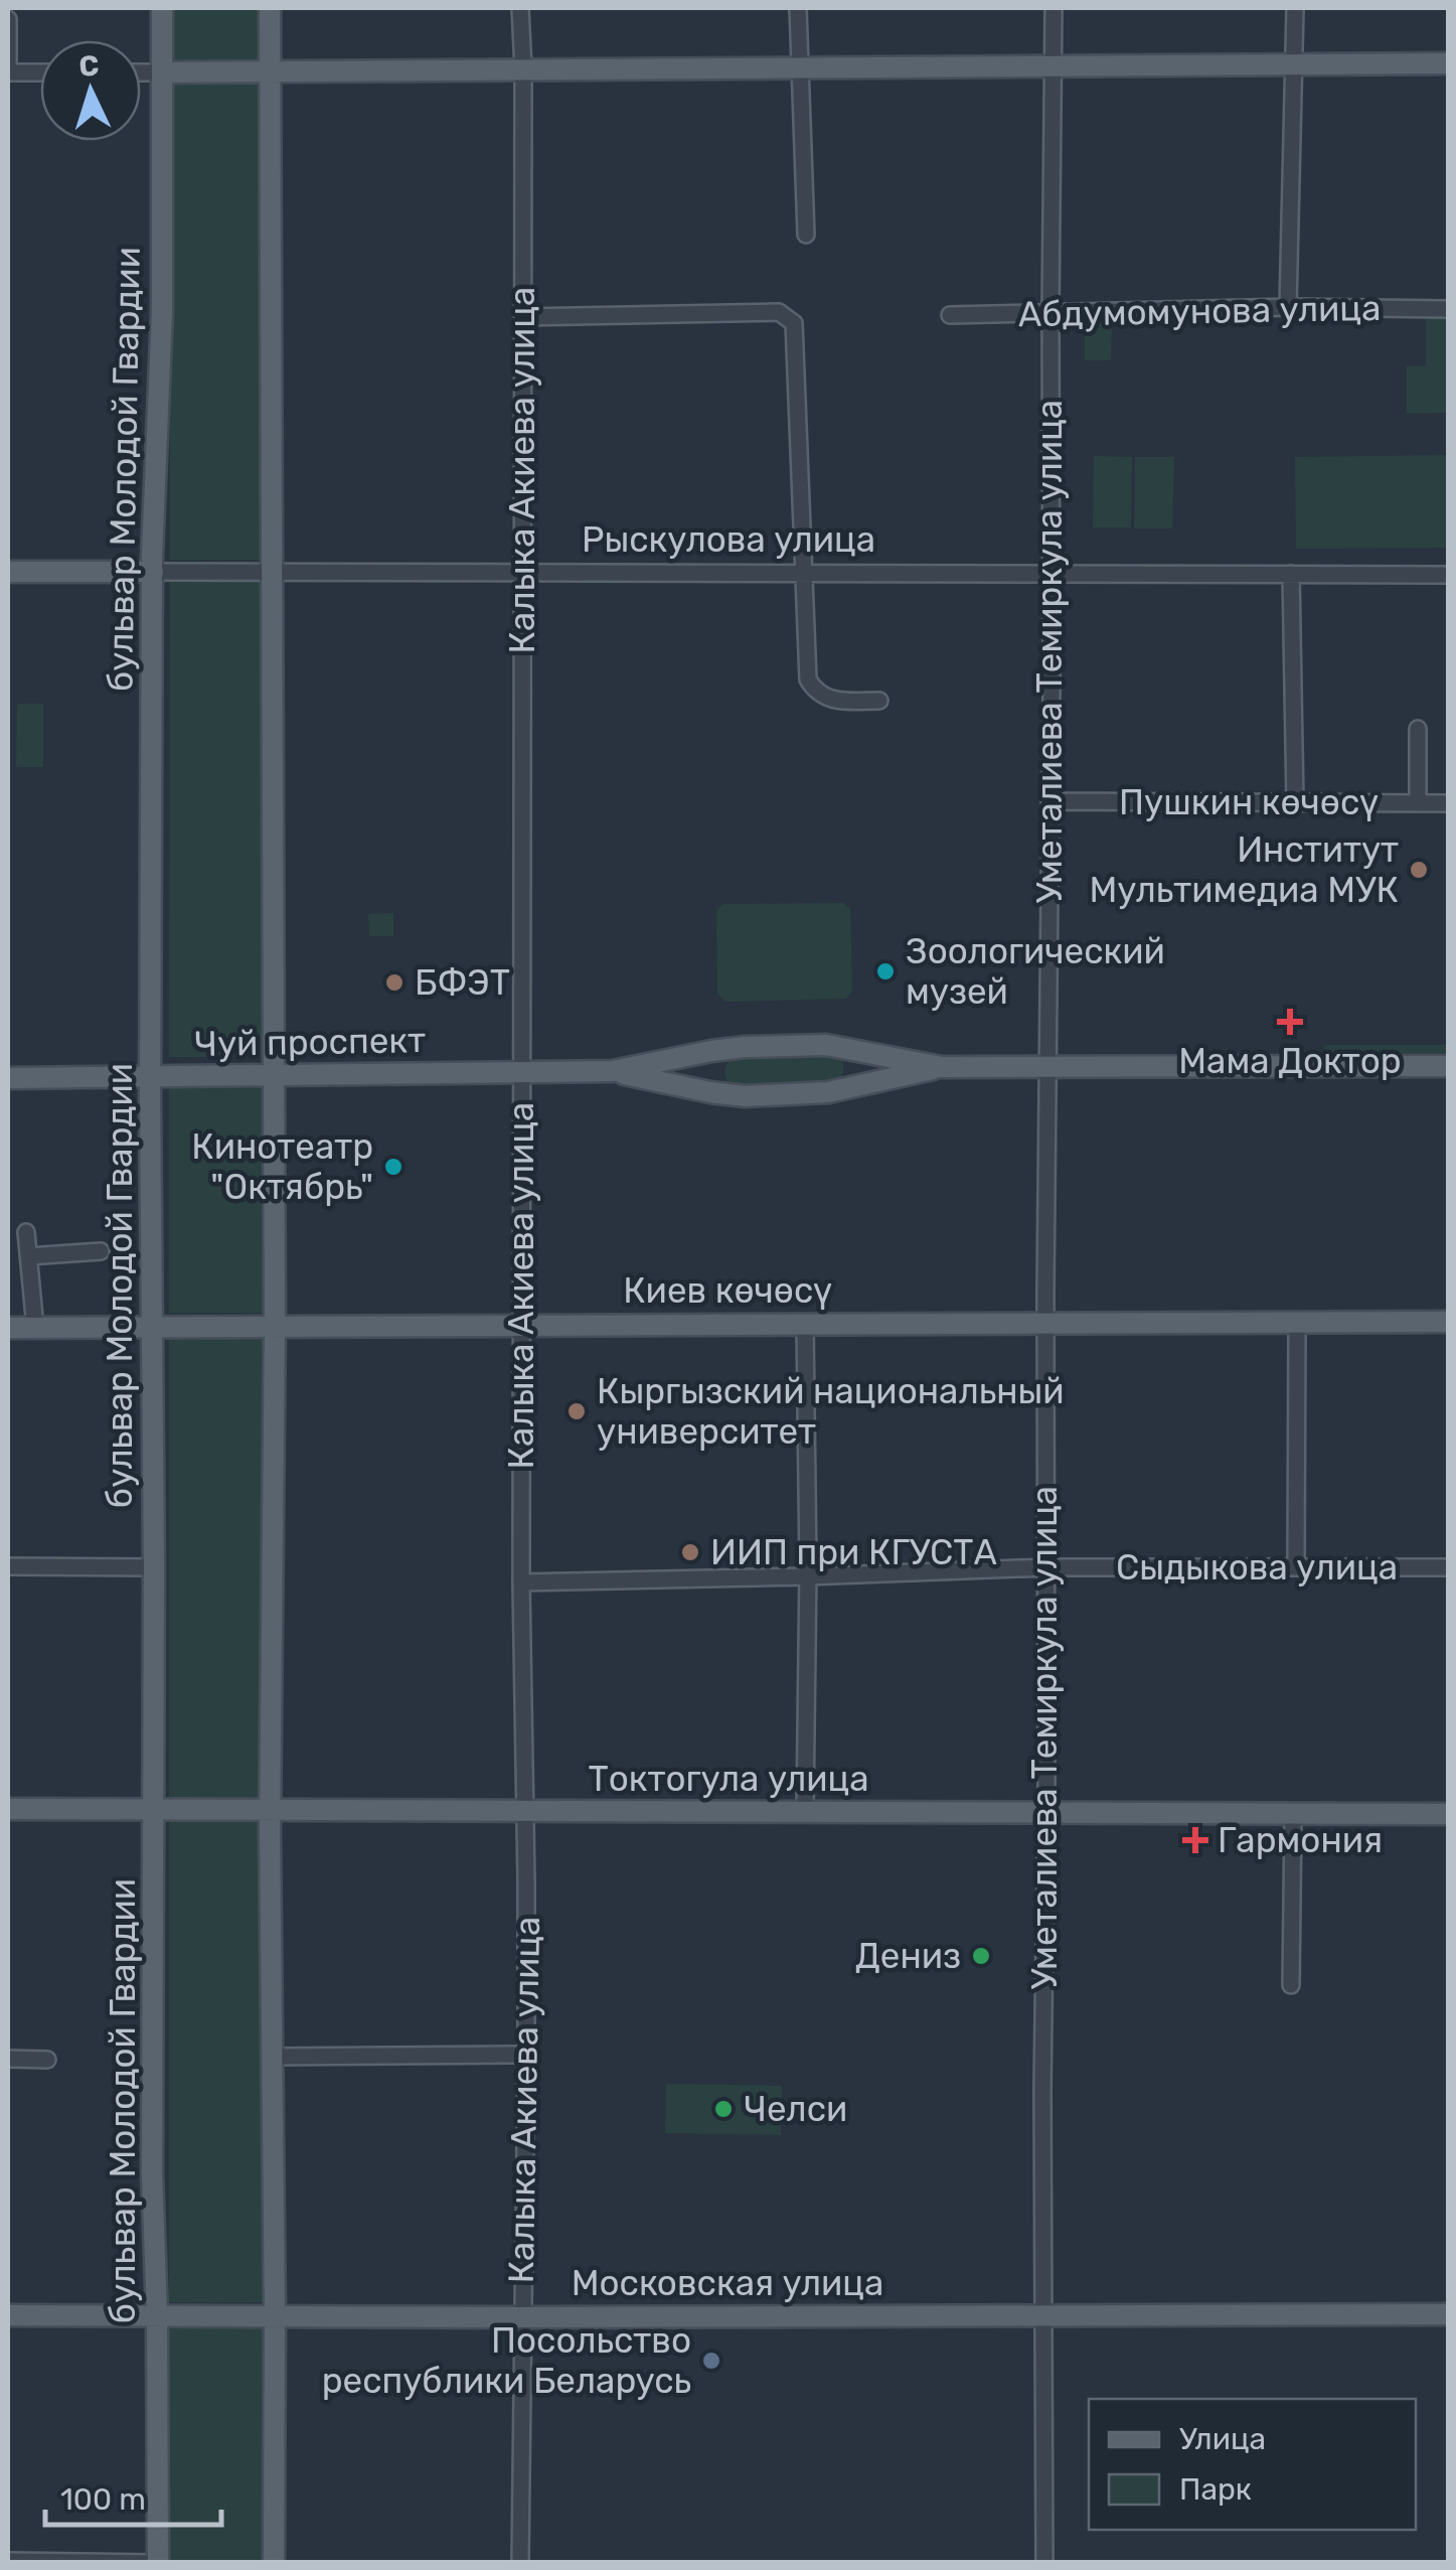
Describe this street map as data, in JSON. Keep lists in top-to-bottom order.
{
  "streets": {
    "main road": [
      "бульвар Молодой Гвардии",
      "Рыскулова улица",
      "Чуй проспект",
      "Киев көчөсү",
      "Токтогула улица",
      "Московская улица"
    ],
    "street": [
      "Абдумомунова улица",
      "Калыка Акиева улица",
      "Уметалиева Темиркула улица",
      "Пушкин көчөсү",
      "Сыдыкова улица"
    ]
  },
  "crossings": [
    ["Абдумомунова улица", "Уметалиева Темиркула улица"],
    ["бульвар Молодой Гвардии", "Рыскулова улица"],
    ["бульвар Молодой Гвардии", "Чуй проспект"],
    ["бульвар Молодой Гвардии", "Киев көчөсү"],
    ["бульвар Молодой Гвардии", "Токтогула улица"],
    ["бульвар Молодой Гвардии", "Московская улица"],
    ["Калыка Акиева улица", "Рыскулова улица"],
    ["Калыка Акиева улица", "Чуй проспект"],
    ["Калыка Акиева улица", "Киев көчөсү"],
    ["Калыка Акиева улица", "Сыдыкова улица"],
    ["Калыка Акиева улица", "Токтогула улица"],
    ["Калыка Акиева улица", "Московская улица"],
    ["Рыскулова улица", "Уметалиева Темиркула улица"],
    ["Уметалиева Темиркула улица", "Пушкин көчөсү"],
    ["Уметалиева Темиркула улица", "Чуй проспект"],
    ["Уметалиева Темиркула улица", "Киев көчөсү"],
    ["Уметалиева Темиркула улица", "Сыдыкова улица"],
    ["Уметалиева Темиркула улица", "Токтогула улица"],
    ["Уметалиева Темиркула улица", "Московская улица"]
  ],
  "places": {
    "other": [
      "Институт Мультимедиа МУК",
      "Зоологический музей",
      "БФЭТ",
      "Кинотеатр \"Октябрь\"",
      "Кыргызский национальный университет",
      "ИИП при КГУСТА",
      "Дениз",
      "Челси",
      "Посольство республики Беларусь"
    ],
    "health": ["Мама Доктор", "Гармония"]
  },
  "legend": ["Улица", "Парк"],
  "scale_bar": "100 m",
  "north": "top"
}
